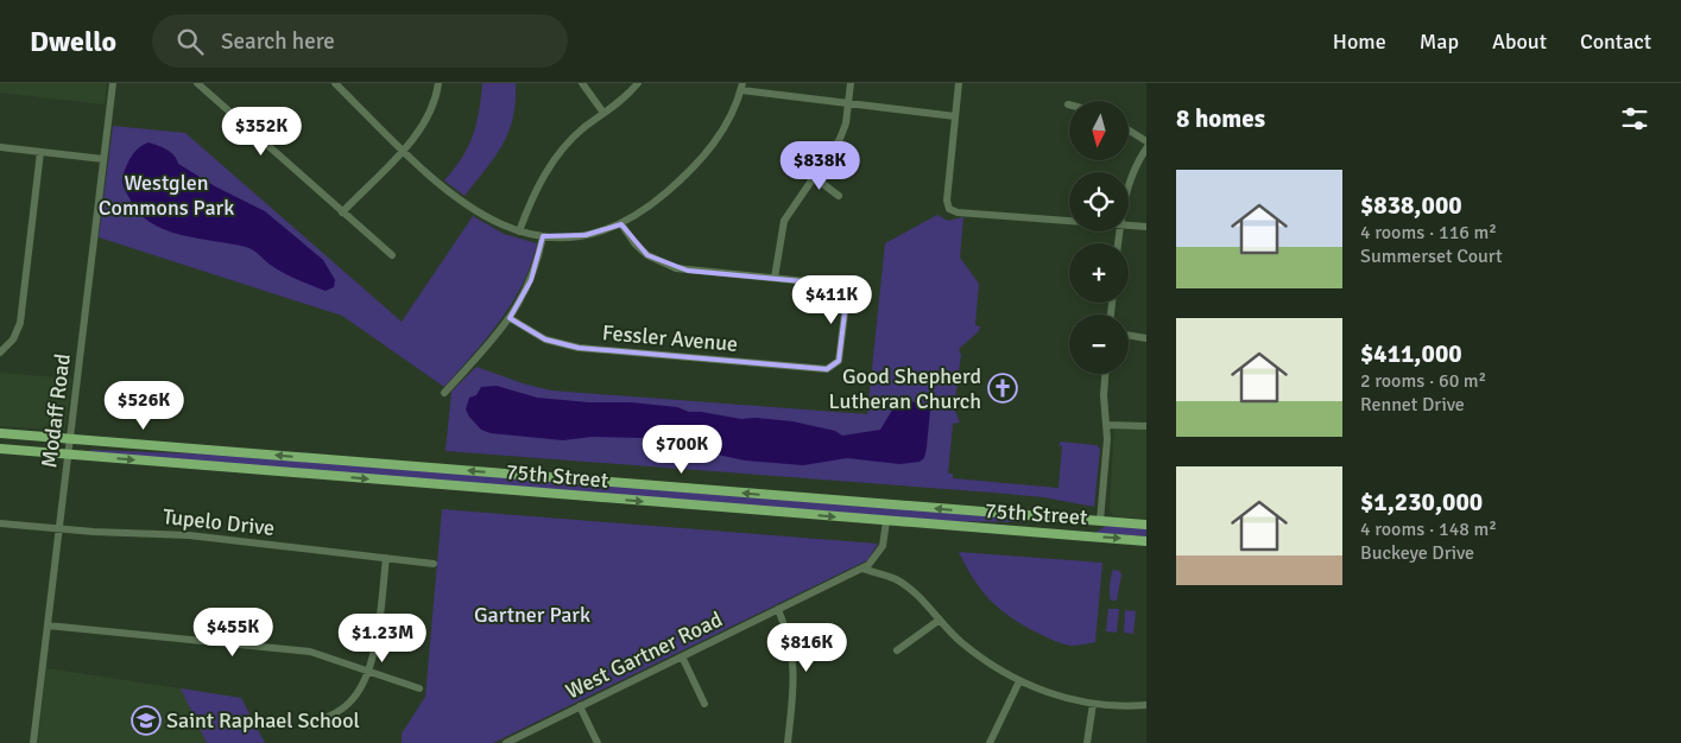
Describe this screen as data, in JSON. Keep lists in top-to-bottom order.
{
  "streets": {
    "main road": ["75th Street"],
    "street": [
      "Fessler Avenue",
      "Modaff Road",
      "Tupelo Drive",
      "West Gartner Road"
    ]
  },
  "crossings": [
    ["Modaff Road", "75th Street"],
    ["Modaff Road", "Tupelo Drive"],
    ["75th Street", "West Gartner Road"]
  ],
  "parks": ["Westglen Commons Park", "Gartner Park"],
  "places": {
    "church": ["Good Shepherd Lutheran Church"],
    "school or university": ["Saint Raphael School"]
  },
  "north": "bottom",
  "page": {
    "header": "Dwello",
    "search": "Search here",
    "nav": [
      "Home",
      "Map",
      "About",
      "Contact"
    ],
    "heading": "8 homes",
    "map_buttons": ["+", "−"],
    "price": [
      "$352K",
      "$838K",
      "$411K",
      "$526K",
      "$700K",
      "$455K",
      "$1.23M",
      "$816K"
    ],
    "list": [
      {
        "name": "$838,000",
        "note": "4 rooms · 116 m² · Summerset Court"
      },
      {
        "name": "$411,000",
        "note": "2 rooms · 60 m² · Rennet Drive"
      },
      {
        "name": "$1,230,000",
        "note": "4 rooms · 148 m² · Buckeye Drive"
      }
    ]
  }
}
